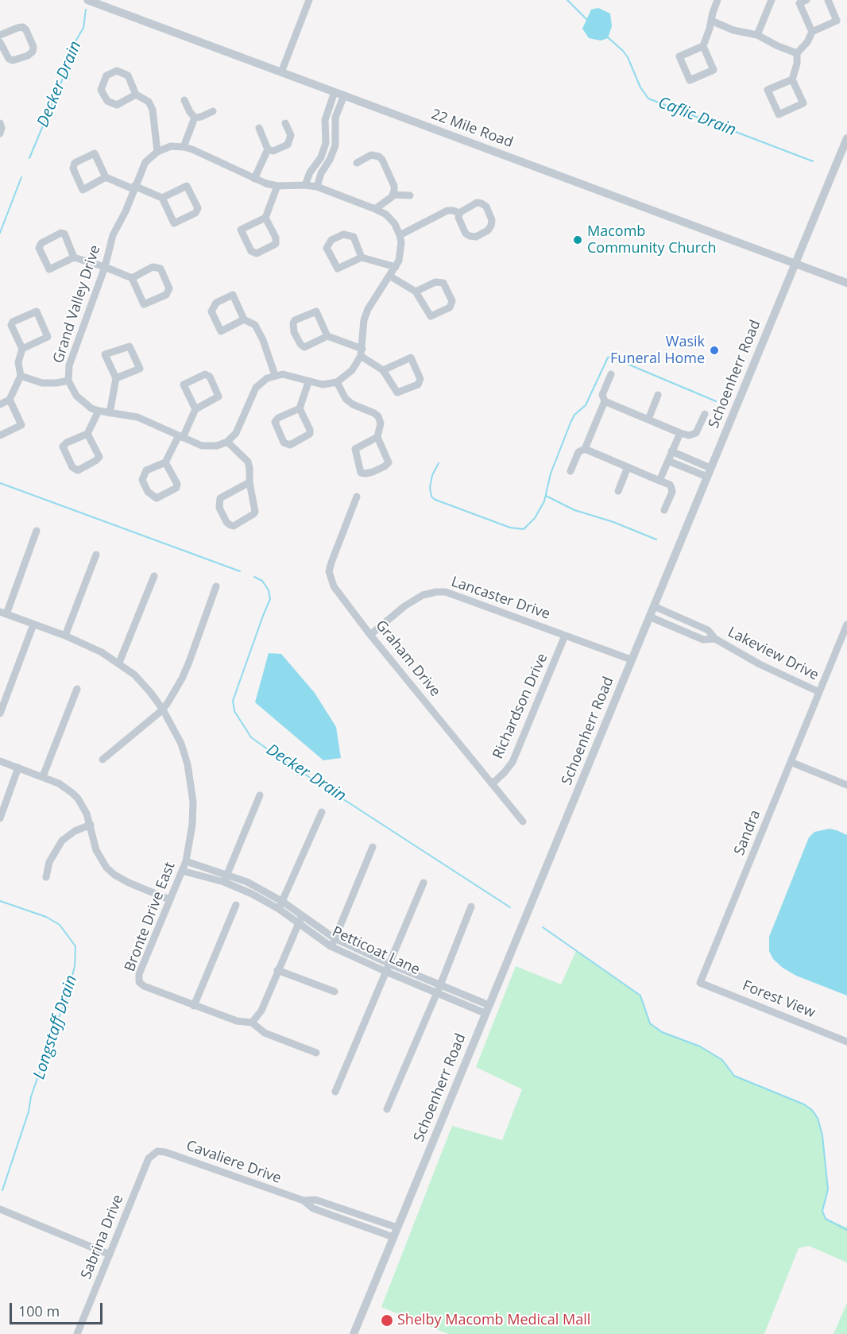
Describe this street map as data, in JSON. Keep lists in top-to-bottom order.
{
  "streets": {
    "street": [
      "22 Mile Road",
      "Grand Valley Drive",
      "Schoenherr Road",
      "Lancaster Drive",
      "Lakeview Drive",
      "Graham Drive",
      "Richardson Drive",
      "Sandra",
      "Bronte Drive East",
      "Petticoat Lane",
      "Forest View",
      "Cavaliere Drive",
      "Sabrina Drive"
    ]
  },
  "crossings": [
    ["22 Mile Road", "Schoenherr Road"],
    ["Schoenherr Road", "Lancaster Drive"],
    ["Schoenherr Road", "Lakeview Drive"],
    ["Schoenherr Road", "Petticoat Lane"],
    ["Schoenherr Road", "Cavaliere Drive"],
    ["Lancaster Drive", "Graham Drive"],
    ["Lancaster Drive", "Richardson Drive"],
    ["Lakeview Drive", "Sandra"],
    ["Graham Drive", "Richardson Drive"],
    ["Sandra", "Forest View"],
    ["Bronte Drive East", "Petticoat Lane"],
    ["Cavaliere Drive", "Sabrina Drive"]
  ],
  "water": ["Decker Drain", "Caflic Drain", "Longstaff Drain"],
  "places": ["Macomb Community Church", "Wasik Funeral Home", "Shelby Macomb Medical Mall"],
  "scale_bar": "100 m"
}
